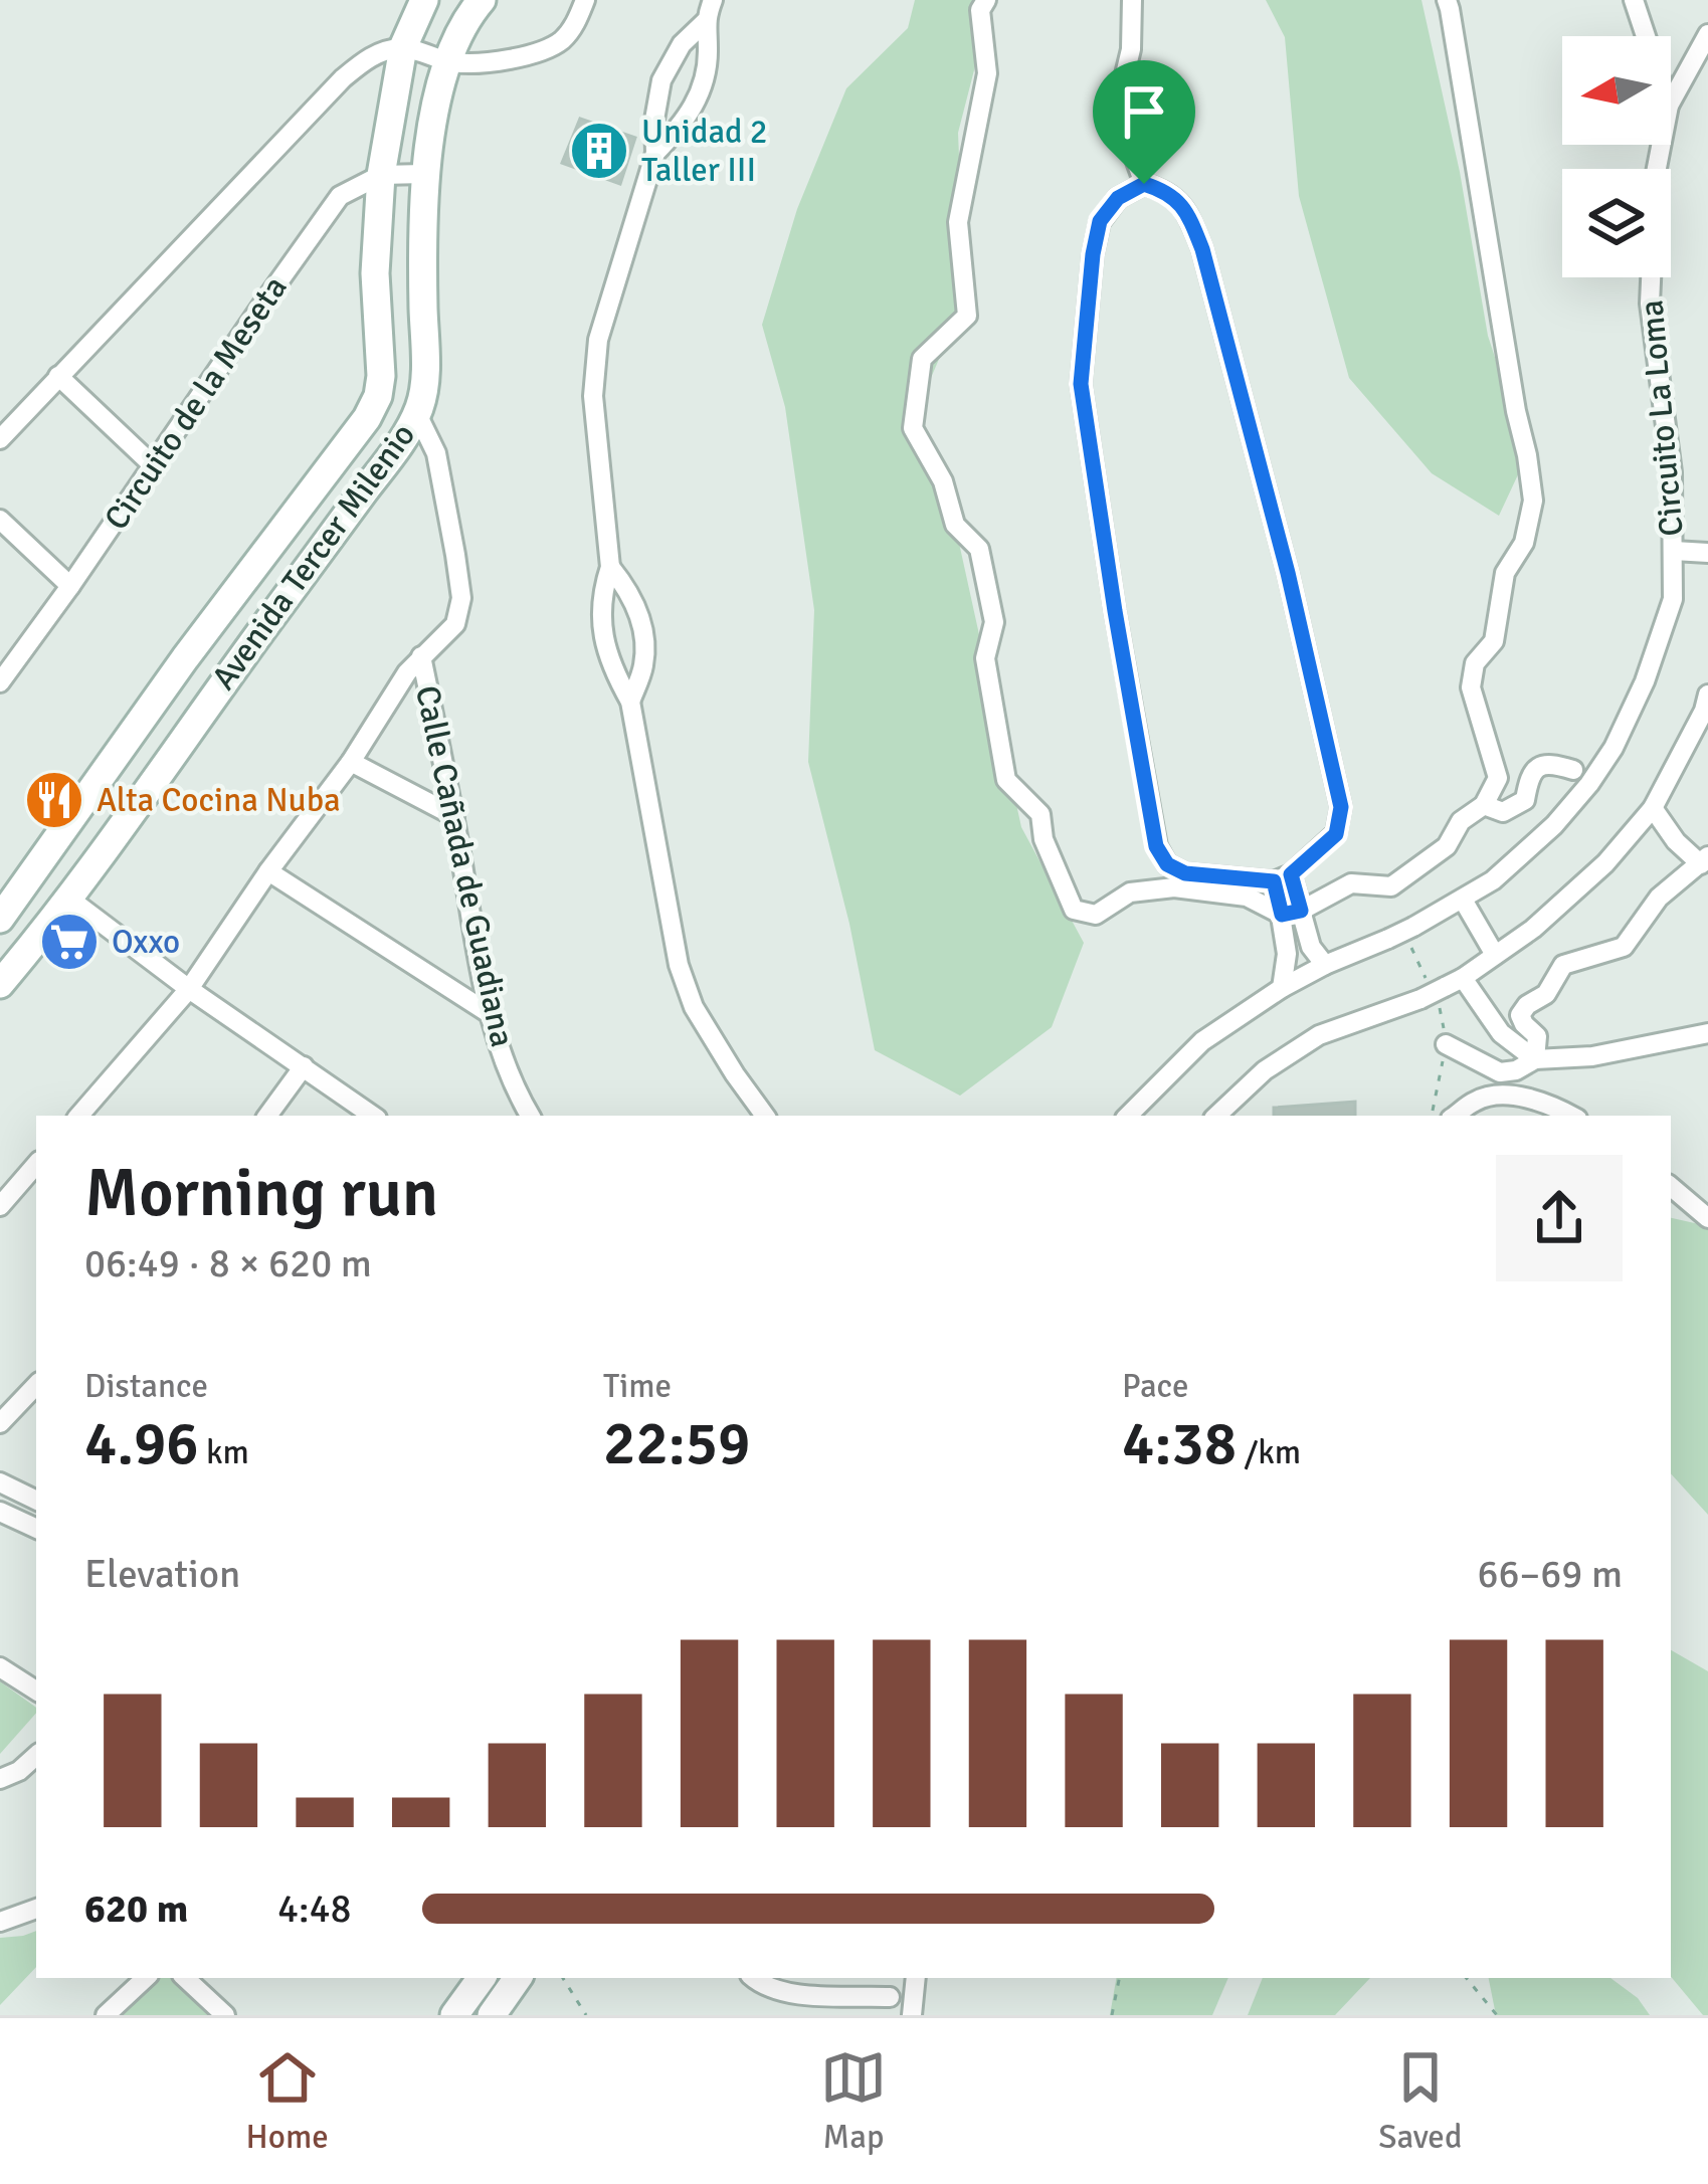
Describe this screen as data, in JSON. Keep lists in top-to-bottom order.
{
  "streets": {
    "street": [
      "Circuito de la Meseta",
      "Circuito La Loma",
      "Avenida Tercer Milenio",
      "Calle Cañada de Guadiana"
    ]
  },
  "crossings": [
    ["Circuito de la Meseta", "Avenida Tercer Milenio"],
    ["Avenida Tercer Milenio", "Calle Cañada de Guadiana"]
  ],
  "places": {
    "building": ["Unidad 2 Taller III"],
    "restaurant": ["Alta Cocina Nuba"],
    "supermarket": ["Oxxo"]
  },
  "north": "left",
  "page": {
    "heading": ["Morning run", "06:49 · 8 × 620 m"],
    "stats": [
      ["Distance", "4.96 km"],
      ["Time", "22:59"],
      ["Pace", "4:38 /km"]
    ],
    "chart": ["Elevation", "66–69 m"],
    "list": [
      {
        "name": "620 m",
        "note": "4:48"
      }
    ],
    "tabs": ["Home", "Map", "Saved"]
  }
}
